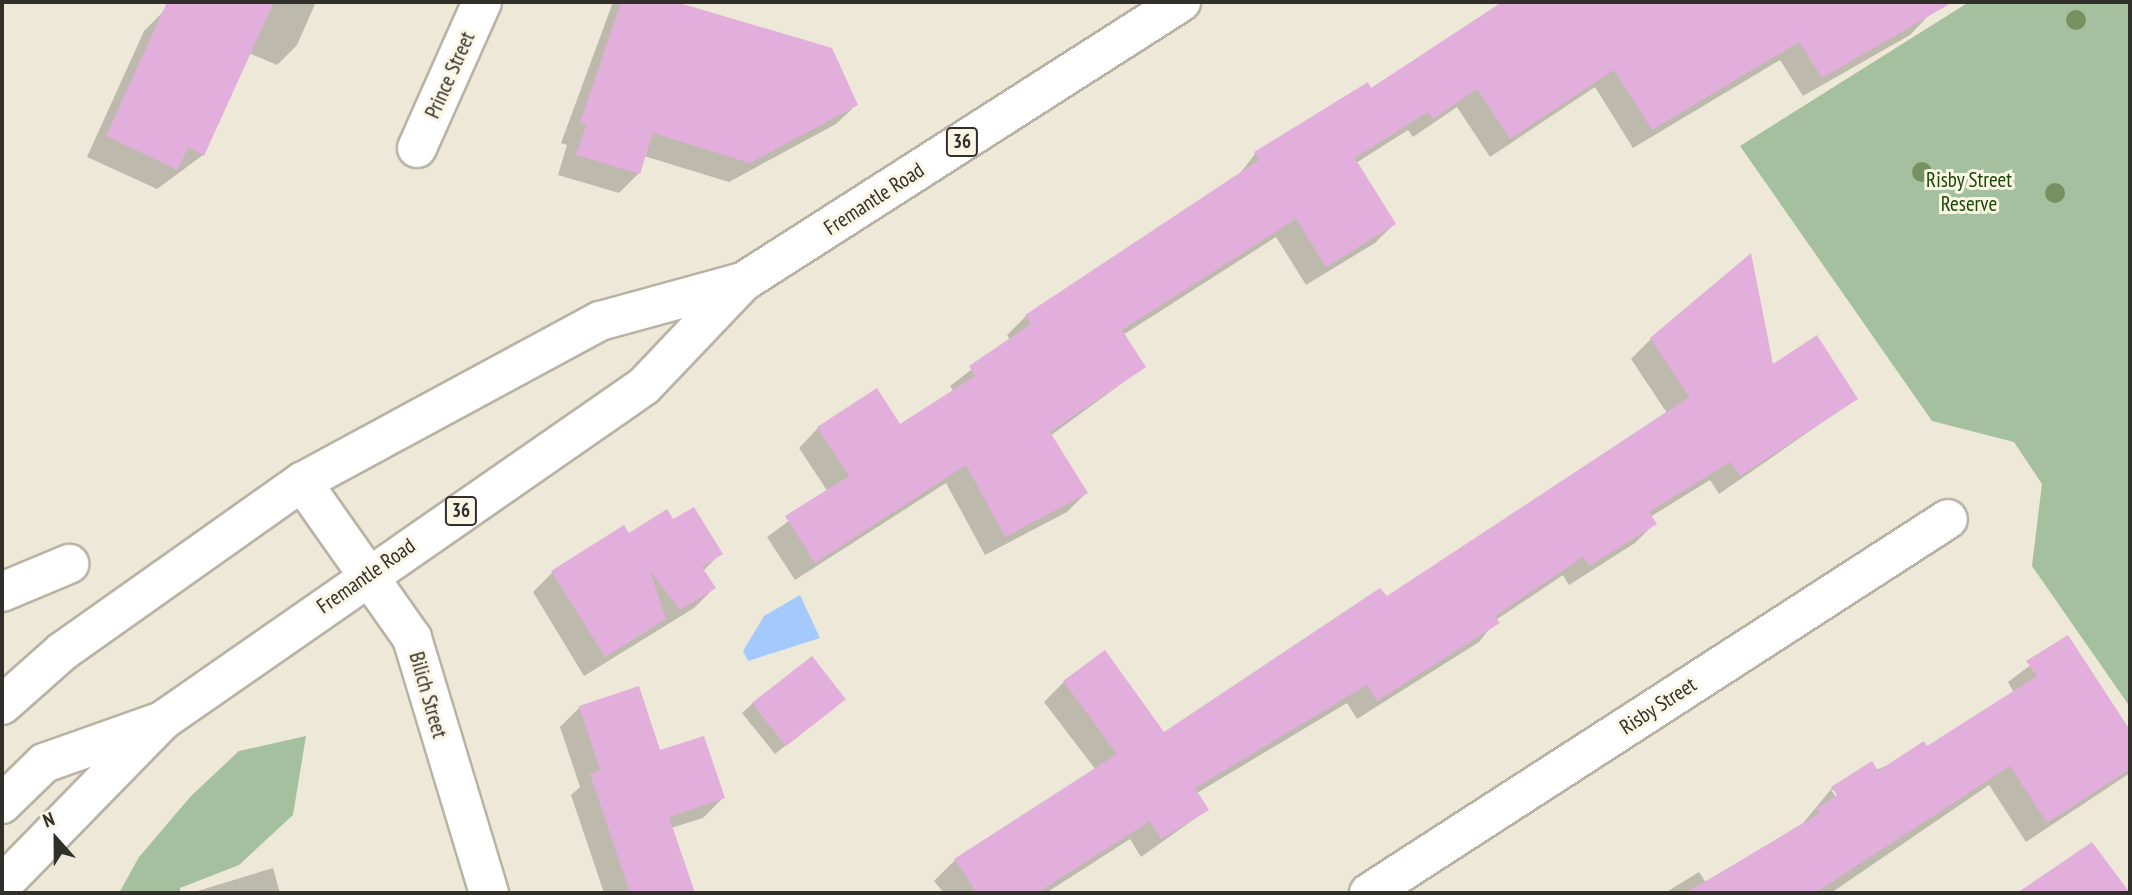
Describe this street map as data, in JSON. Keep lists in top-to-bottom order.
{
  "streets": {
    "main road": [
      "Prince Street",
      "36",
      "Fremantle Road",
      "Bilich Street",
      "Risby Street"
    ]
  },
  "crossings": [
    ["Fremantle Road", "Bilich Street"]
  ],
  "parks": ["Risby Street Reserve"],
  "north": "top"
}
